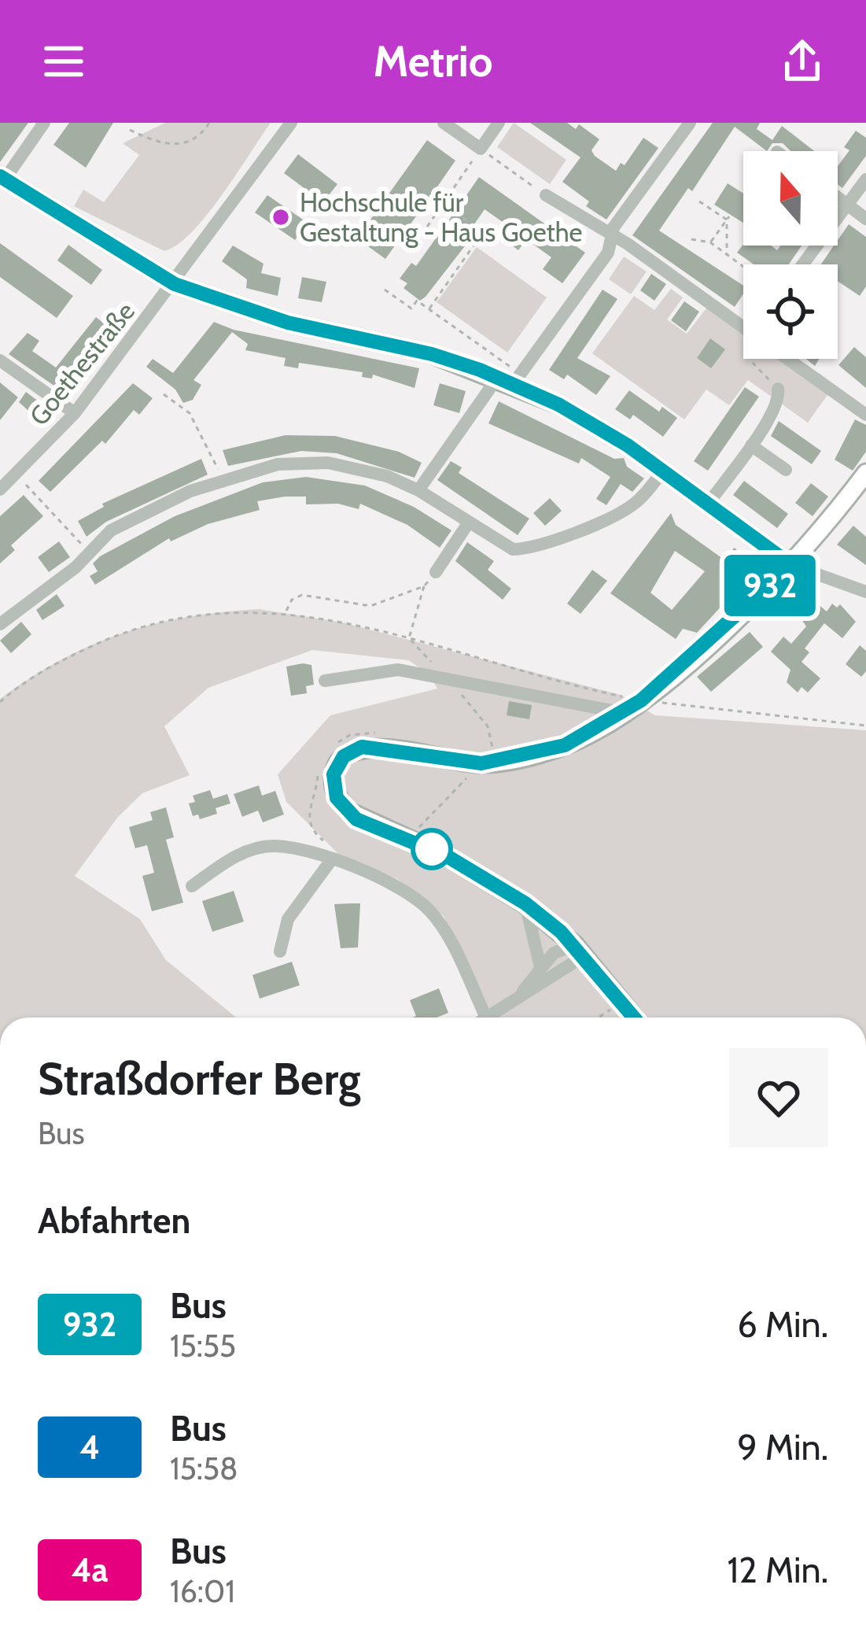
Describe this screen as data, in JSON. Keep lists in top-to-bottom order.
{
  "streets": {
    "street": ["Goethestraße"]
  },
  "places": ["Hochschule für Gestaltung - Haus Goethe"],
  "lines": ["bus line 932"],
  "north": "top",
  "page": {
    "header": "Metrio",
    "on_map": "932",
    "heading": [
      ["Straßdorfer Berg", "Bus"],
      "Abfahrten"
    ],
    "list": [
      {
        "mark": "932",
        "name": "Bus",
        "note": "15:55",
        "value": "6 Min."
      },
      {
        "mark": "4",
        "name": "Bus",
        "note": "15:58",
        "value": "9 Min."
      },
      {
        "mark": "4a",
        "name": "Bus",
        "note": "16:01",
        "value": "12 Min."
      }
    ]
  }
}
